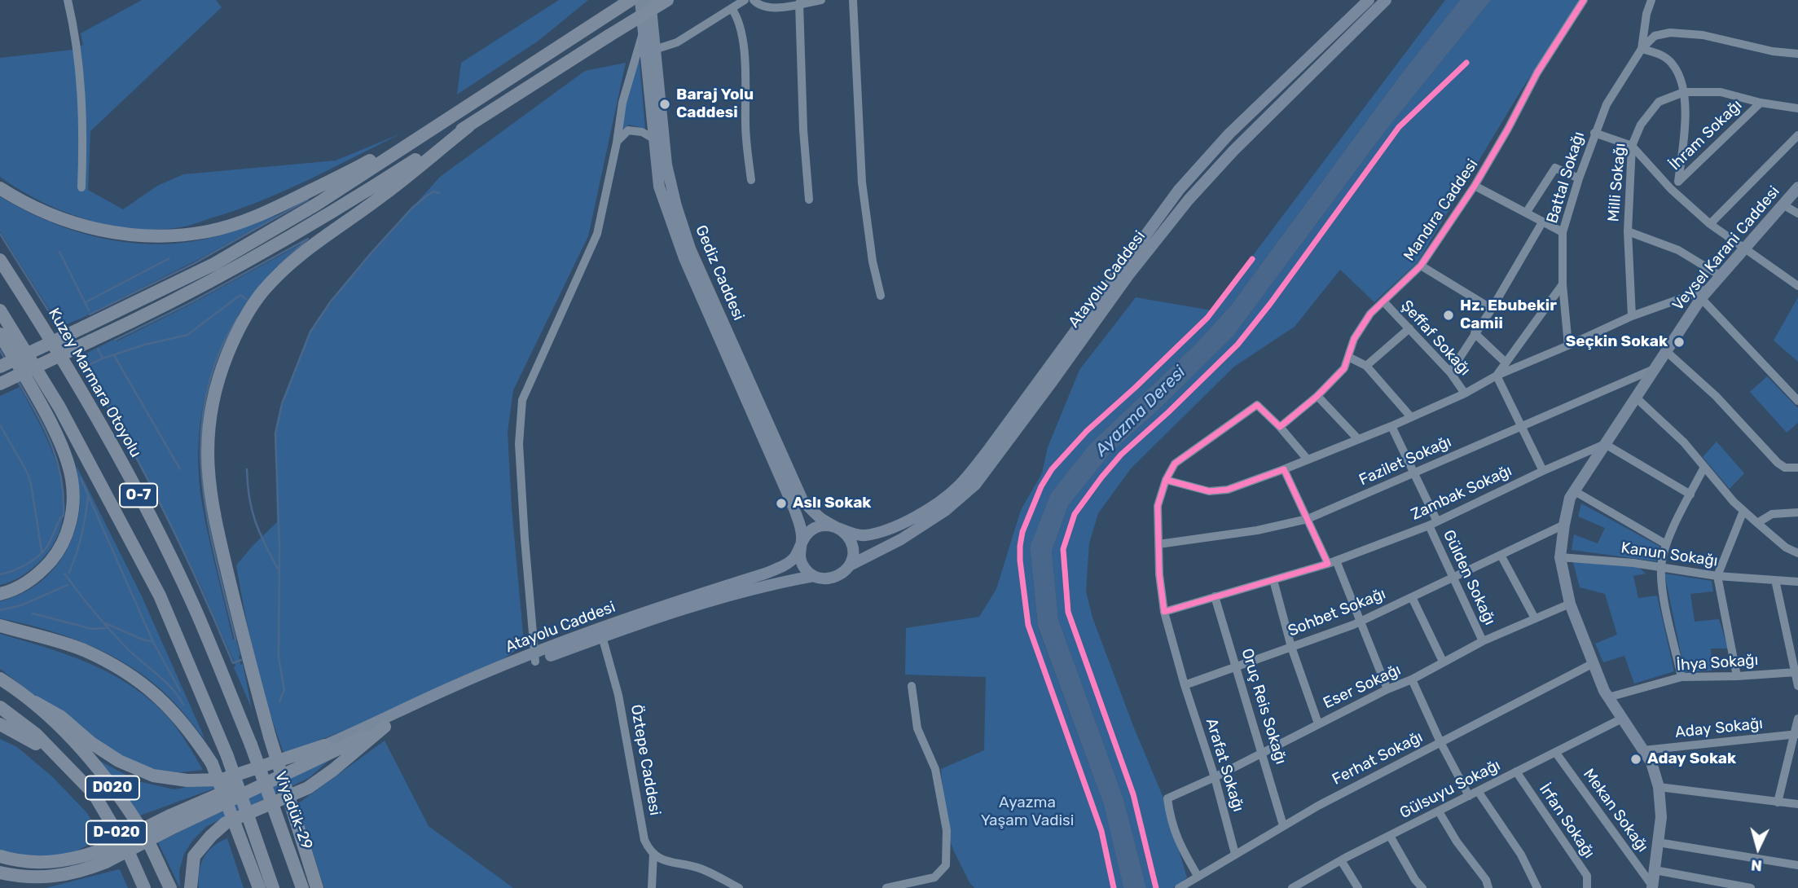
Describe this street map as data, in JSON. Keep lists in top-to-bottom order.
{
  "streets": {
    "highway": [
      "Kuzey Marmara Otoyolu",
      "O-7",
      "D020",
      "Viyadük-29",
      "D-020"
    ],
    "main road": ["Veysel Karani Caddesi", "Gediz Caddesi", "Atayolu Caddesi"],
    "street": [
      "İhram Sokağı",
      "Battal Sokağı",
      "Milli Sokağı",
      "Mandıra Caddesi",
      "Şeffaf Sokağı",
      "Fazilet Sokağı",
      "Zambak Sokağı",
      "Kanun Sokağı",
      "Gülden Sokağı",
      "Sohbet Sokağı",
      "İhya Sokağı",
      "Eser Sokağı",
      "Oruç Reis Sokağı",
      "Aday Sokağı",
      "Ferhat Sokağı",
      "Öztepe Caddesi",
      "Arafat Sokağı",
      "Gülsuyu Sokağı",
      "Mekan Sokağı",
      "İrfan Sokağı"
    ]
  },
  "crossings": [
    ["Mandıra Caddesi", "Şeffaf Sokağı"],
    ["Veysel Karani Caddesi", "Fazilet Sokağı"],
    ["Veysel Karani Caddesi", "Zambak Sokağı"],
    ["Veysel Karani Caddesi", "Kanun Sokağı"],
    ["Veysel Karani Caddesi", "Sohbet Sokağı"],
    ["Veysel Karani Caddesi", "İhya Sokağı"],
    ["Veysel Karani Caddesi", "Eser Sokağı"],
    ["Veysel Karani Caddesi", "Aday Sokağı"],
    ["Veysel Karani Caddesi", "Ferhat Sokağı"],
    ["Veysel Karani Caddesi", "Gülsuyu Sokağı"],
    ["Veysel Karani Caddesi", "Mekan Sokağı"],
    ["Gediz Caddesi", "Atayolu Caddesi"],
    ["Atayolu Caddesi", "Öztepe Caddesi"],
    ["Kuzey Marmara Otoyolu", "Viyadük-29"],
    ["Fazilet Sokağı", "Gülden Sokağı"],
    ["Zambak Sokağı", "Gülden Sokağı"],
    ["Zambak Sokağı", "Oruç Reis Sokağı"],
    ["Gülden Sokağı", "Sohbet Sokağı"],
    ["Gülden Sokağı", "Eser Sokağı"],
    ["Sohbet Sokağı", "Oruç Reis Sokağı"],
    ["Sohbet Sokağı", "Arafat Sokağı"],
    ["Eser Sokağı", "Oruç Reis Sokağı"],
    ["Eser Sokağı", "Ferhat Sokağı"],
    ["Eser Sokağı", "Arafat Sokağı"],
    ["Oruç Reis Sokağı", "Ferhat Sokağı"],
    ["Ferhat Sokağı", "Arafat Sokağı"],
    ["D020", "D-020"],
    ["Gülsuyu Sokağı", "Mekan Sokağı"],
    ["Gülsuyu Sokağı", "İrfan Sokağı"]
  ],
  "water": ["Ayazma Deresi"],
  "parks": ["Ayazma Yaşam Vadisi"],
  "places": [
    "Baraj Yolu Caddesi",
    "Hz. Ebubekir Camii",
    "Seçkin Sokak",
    "Aslı Sokak",
    "Aday Sokak"
  ],
  "north": "bottom"
}
